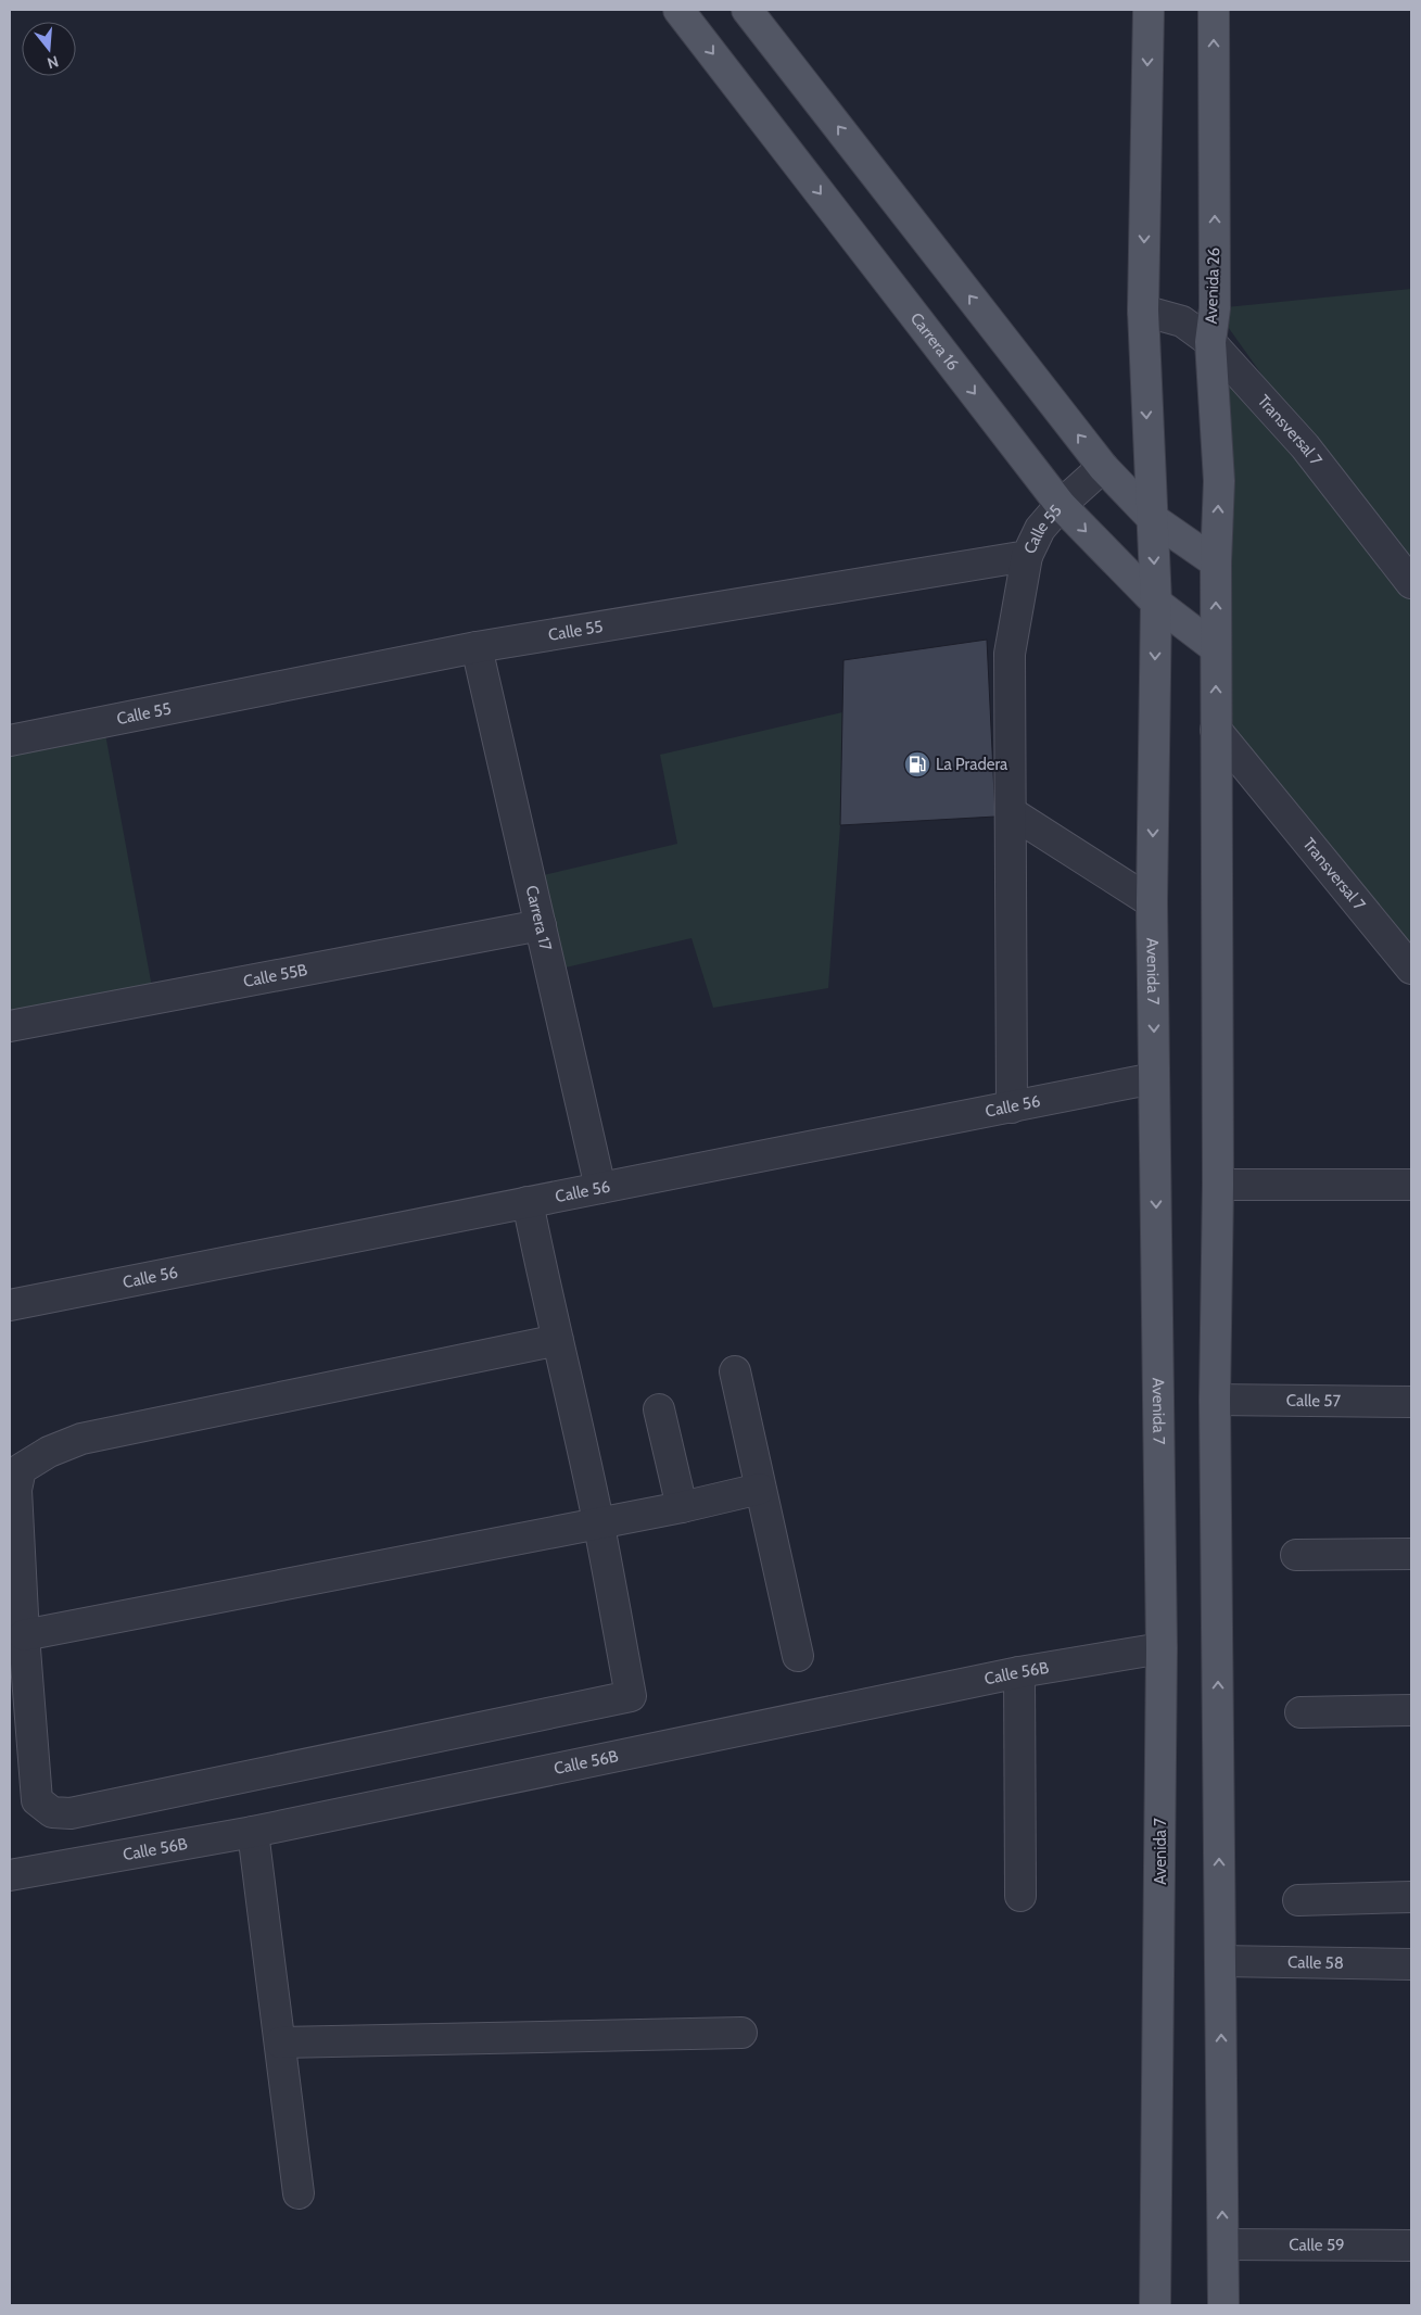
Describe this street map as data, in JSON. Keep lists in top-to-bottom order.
{
  "streets": {
    "main road": ["Avenida 26", "Carrera 16", "Avenida 7"],
    "street": [
      "Transversal 7",
      "Calle 55",
      "Carrera 17",
      "Calle 55B",
      "Calle 56",
      "Calle 57",
      "Calle 56B",
      "Calle 58",
      "Calle 59"
    ]
  },
  "crossings": [
    ["Avenida 26", "Transversal 7"],
    ["Carrera 16", "Calle 55"],
    ["Carrera 16", "Avenida 7"],
    ["Calle 55", "Carrera 17"],
    ["Carrera 17", "Calle 55B"],
    ["Carrera 17", "Calle 56"],
    ["Avenida 7", "Calle 56"],
    ["Avenida 7", "Calle 56B"]
  ],
  "places": {
    "fuel station": ["La Pradera"]
  },
  "north": "bottom"
}
